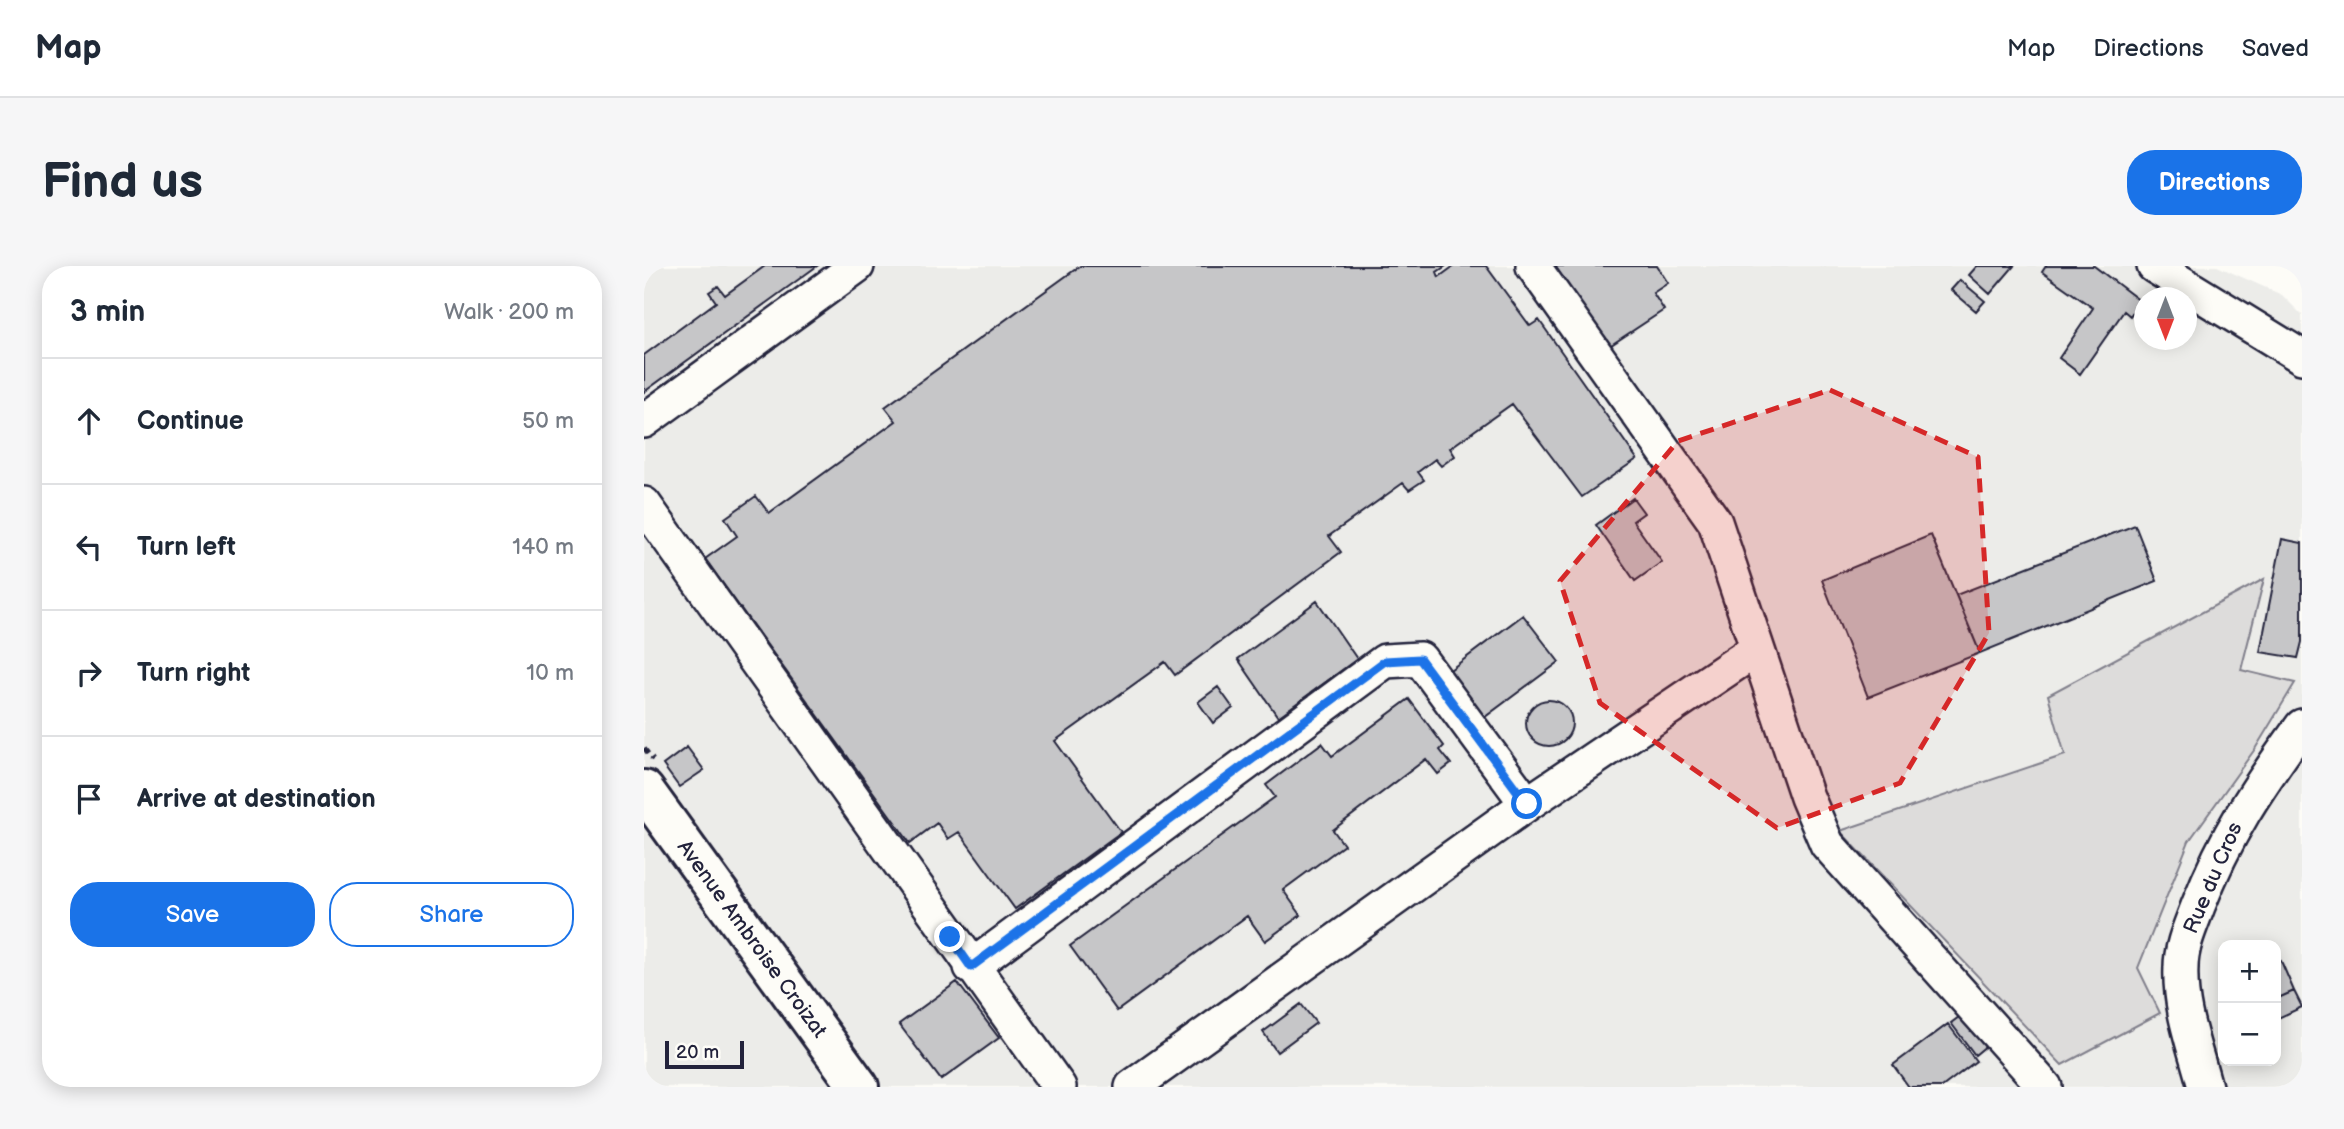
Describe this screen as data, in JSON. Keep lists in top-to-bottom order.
{
  "streets": {
    "main road": ["Avenue Ambroise Croizat"],
    "street": ["Rue du Cros"]
  },
  "scale_bar": "20 m",
  "north": "bottom",
  "page": {
    "header": "Map",
    "nav": ["Map", "Directions", "Saved"],
    "buttons": [
      "Directions",
      ["Save", "Share"]
    ],
    "title": "Find us",
    "heading": ["3 min", "Walk · 200 m"],
    "list": [
      ["Continue", "50 m"],
      ["Turn left", "140 m"],
      ["Turn right", "10 m"],
      "Arrive at destination"
    ],
    "map_buttons": ["+", "−"],
    "scale": "20 m"
  }
}
